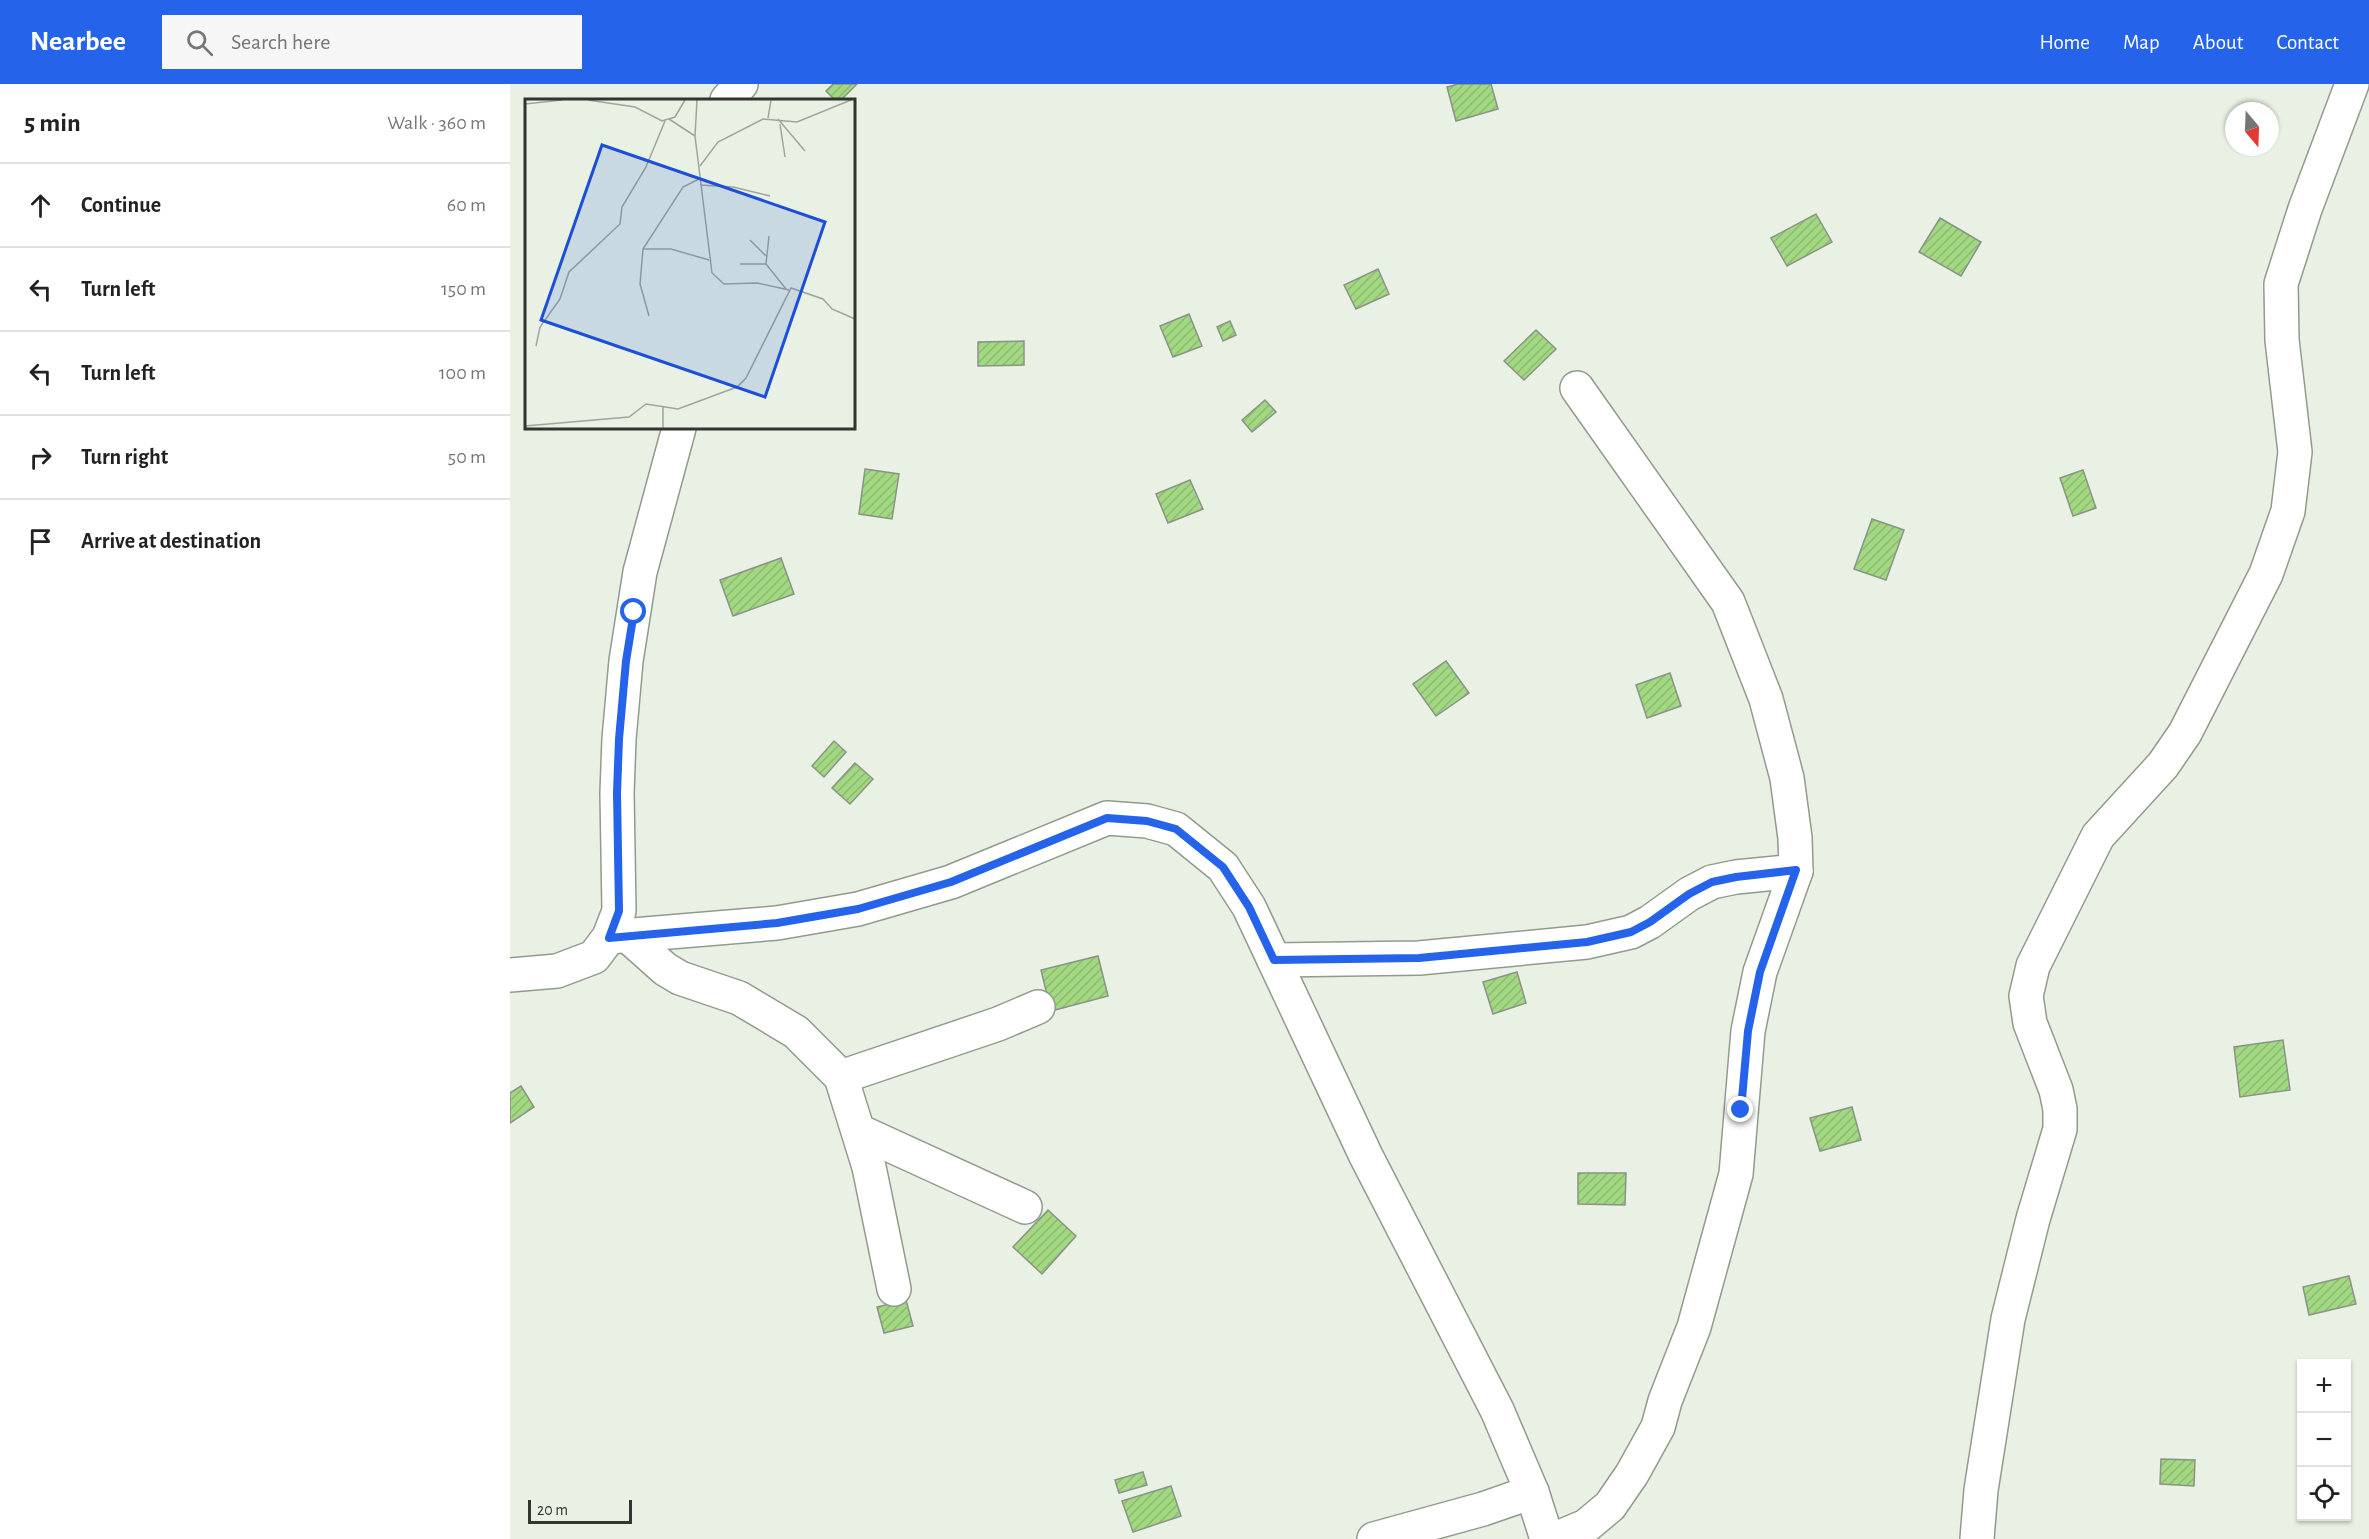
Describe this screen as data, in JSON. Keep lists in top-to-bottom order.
{
  "scale_bar": "20 m",
  "north": "bottom",
  "page": {
    "header": "Nearbee",
    "search": "Search here",
    "nav": [
      "Home",
      "Map",
      "About",
      "Contact"
    ],
    "heading": ["5 min", "Walk · 360 m"],
    "list": [
      ["Continue", "60 m"],
      ["Turn left", "150 m"],
      ["Turn left", "100 m"],
      ["Turn right", "50 m"],
      "Arrive at destination"
    ],
    "map_buttons": ["+", "−"],
    "scale": "20 m"
  }
}
